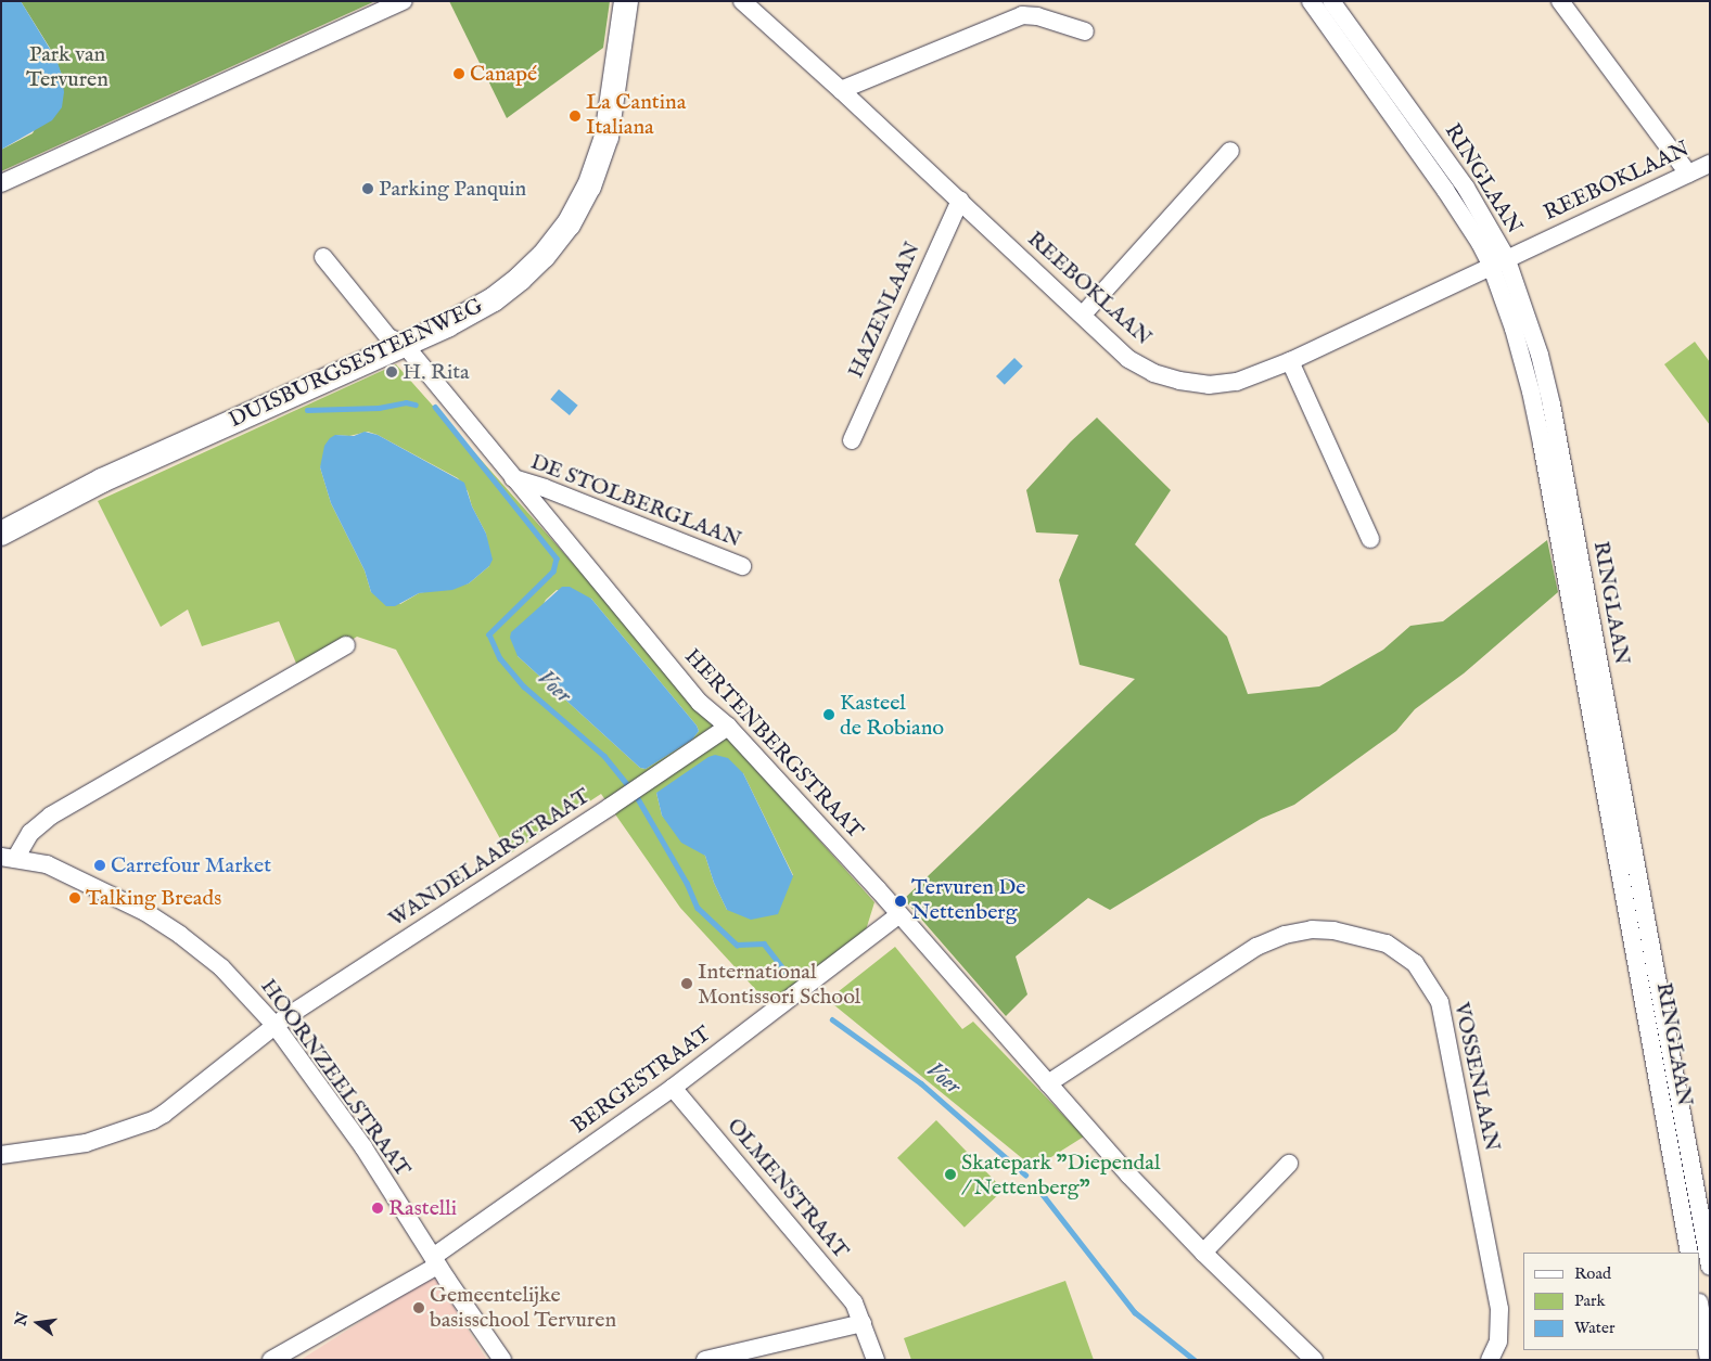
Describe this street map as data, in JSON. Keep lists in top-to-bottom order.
{
  "streets": {
    "street": [
      "RINGLAAN",
      "REEBOKLAAN",
      "HAZENLAAN",
      "DUISBURGSESTEENWEG",
      "DE STOLBERGLAAN",
      "HERTENBERGSTRAAT",
      "WANDELAARSTRAAT",
      "VOSSENLAAN",
      "HOORNZEELSTRAAT",
      "BERGESTRAAT",
      "OLMENSTRAAT"
    ]
  },
  "crossings": [
    ["RINGLAAN", "REEBOKLAAN"],
    ["REEBOKLAAN", "HAZENLAAN"],
    ["DUISBURGSESTEENWEG", "HERTENBERGSTRAAT"],
    ["DE STOLBERGLAAN", "HERTENBERGSTRAAT"],
    ["HERTENBERGSTRAAT", "WANDELAARSTRAAT"],
    ["HERTENBERGSTRAAT", "VOSSENLAAN"],
    ["HERTENBERGSTRAAT", "BERGESTRAAT"],
    ["WANDELAARSTRAAT", "HOORNZEELSTRAAT"],
    ["HOORNZEELSTRAAT", "BERGESTRAAT"],
    ["BERGESTRAAT", "OLMENSTRAAT"]
  ],
  "water": ["Voer"],
  "parks": ["Park van Tervuren"],
  "places": [
    "Canapé",
    "La Cantina Italiana",
    "Parking Panquin",
    "H. Rita",
    "Kasteel de Robiano",
    "Carrefour Market",
    "Talking Breads",
    "Tervuren De Nettenberg",
    "International Montissori School",
    "Skatepark \"Diependal / Nettenberg\"",
    "Rastelli",
    "Gemeentelijke basisschool Tervuren"
  ],
  "legend": ["Road", "Park", "Water"],
  "north": "left"
}
